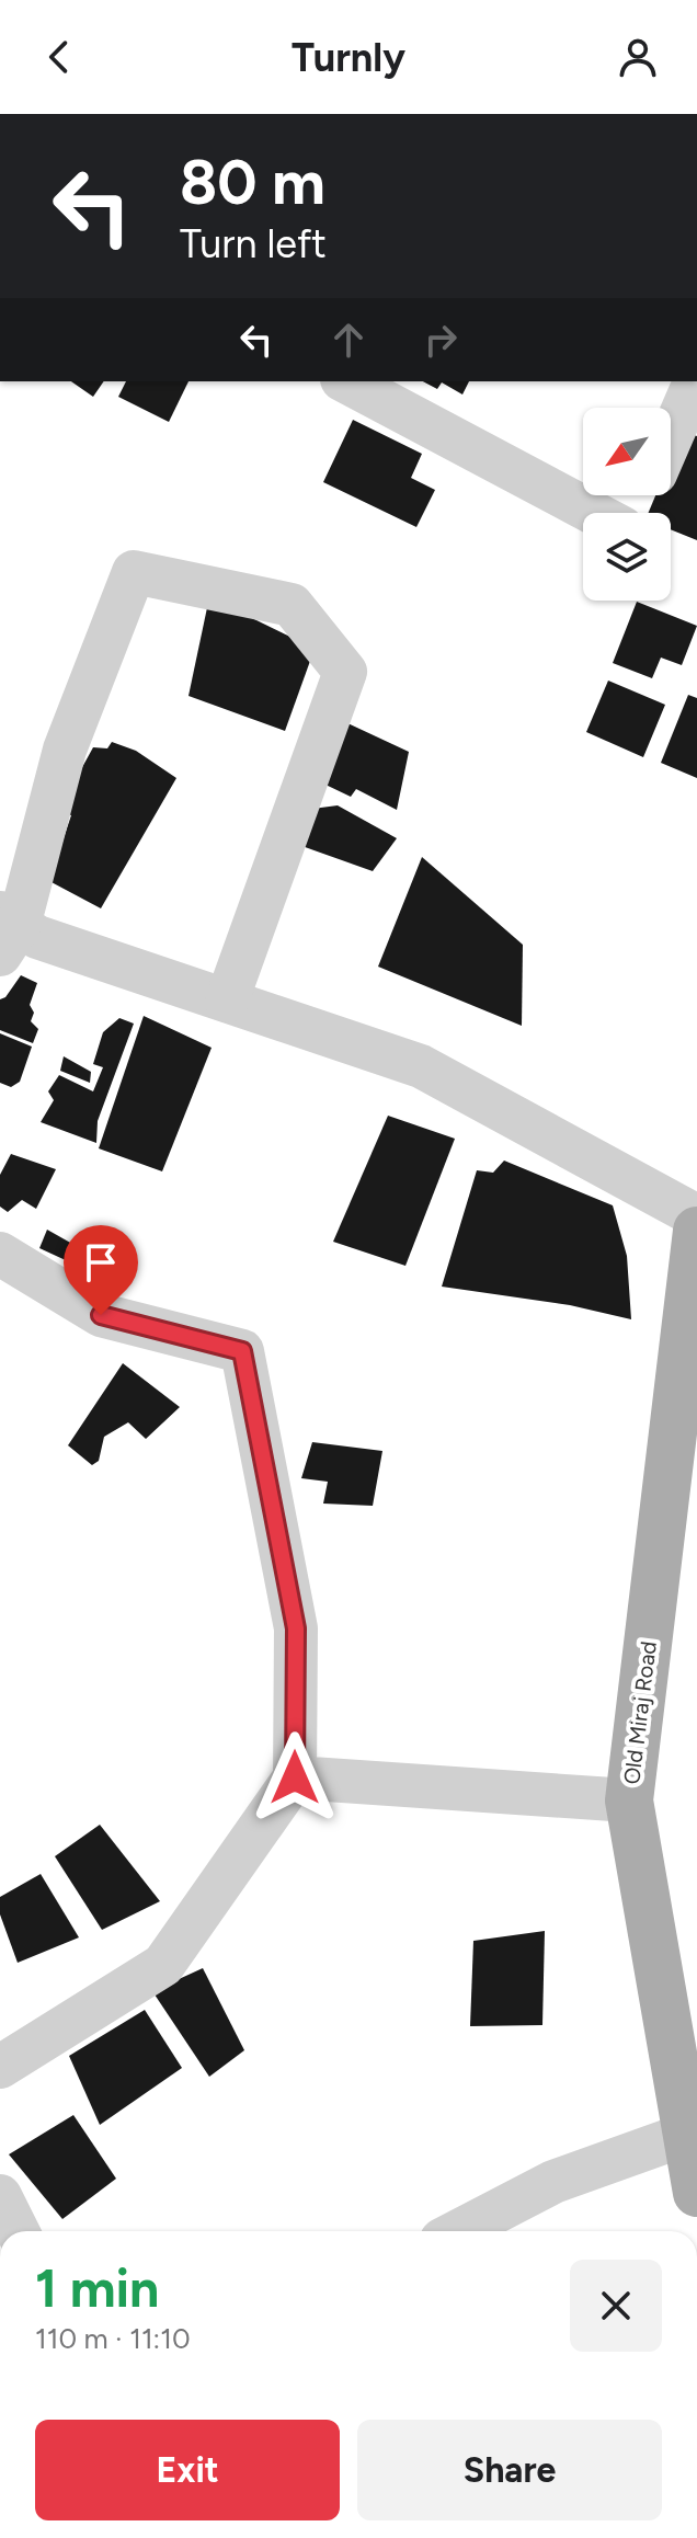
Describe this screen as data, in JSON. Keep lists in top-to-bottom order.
{
  "streets": {
    "main road": ["Old Miraj Road"]
  },
  "north": "bottom left",
  "page": {
    "header": "Turnly",
    "turn": ["80 m", "Turn left"],
    "heading": ["1 min", "110 m · 11:10"],
    "buttons": ["Exit", "Share"]
  }
}
